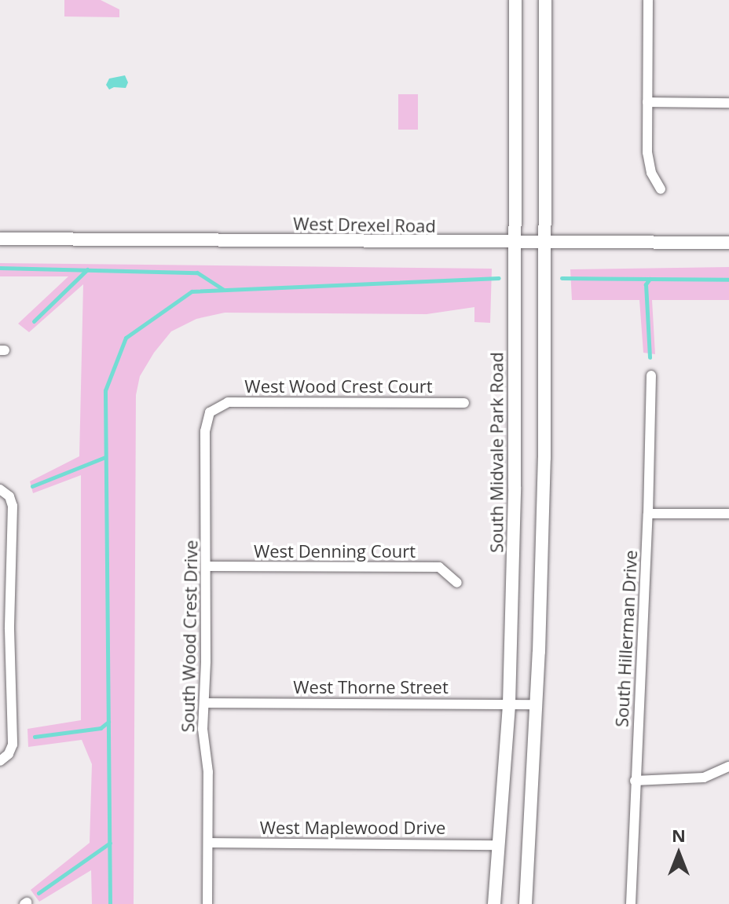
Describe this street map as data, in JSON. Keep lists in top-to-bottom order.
{
  "streets": {
    "main road": ["West Drexel Road", "South Midvale Park Road"],
    "street": [
      "West Wood Crest Court",
      "West Denning Court",
      "South Wood Crest Drive",
      "South Hillerman Drive",
      "West Thorne Street",
      "West Maplewood Drive"
    ]
  },
  "crossings": [
    ["West Drexel Road", "South Midvale Park Road"],
    ["West Wood Crest Court", "South Wood Crest Drive"],
    ["South Midvale Park Road", "West Thorne Street"],
    ["South Midvale Park Road", "West Maplewood Drive"],
    ["West Denning Court", "South Wood Crest Drive"],
    ["South Wood Crest Drive", "West Thorne Street"],
    ["South Wood Crest Drive", "West Maplewood Drive"]
  ],
  "north": "top"
}
